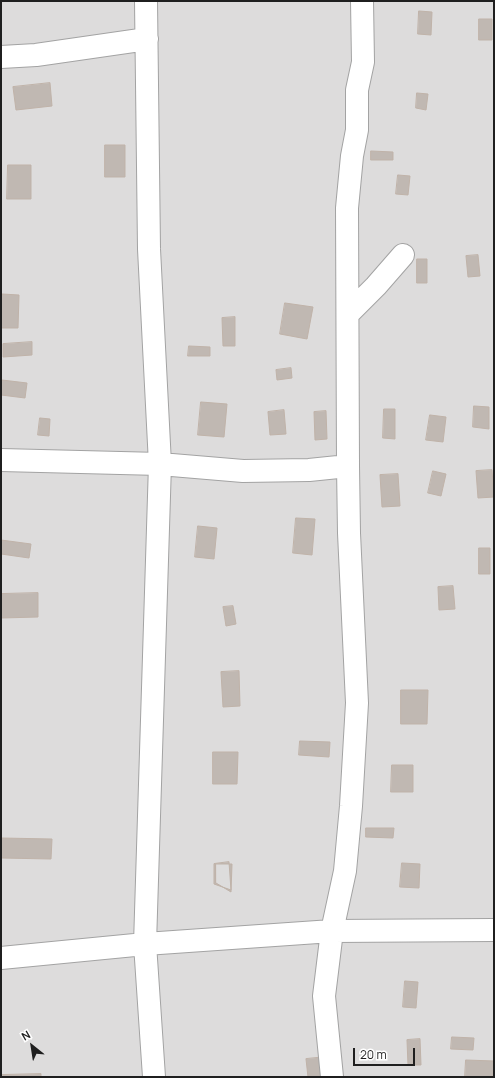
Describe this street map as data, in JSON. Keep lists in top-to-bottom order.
{
  "scale_bar": "20 m",
  "north": "top left"
}
